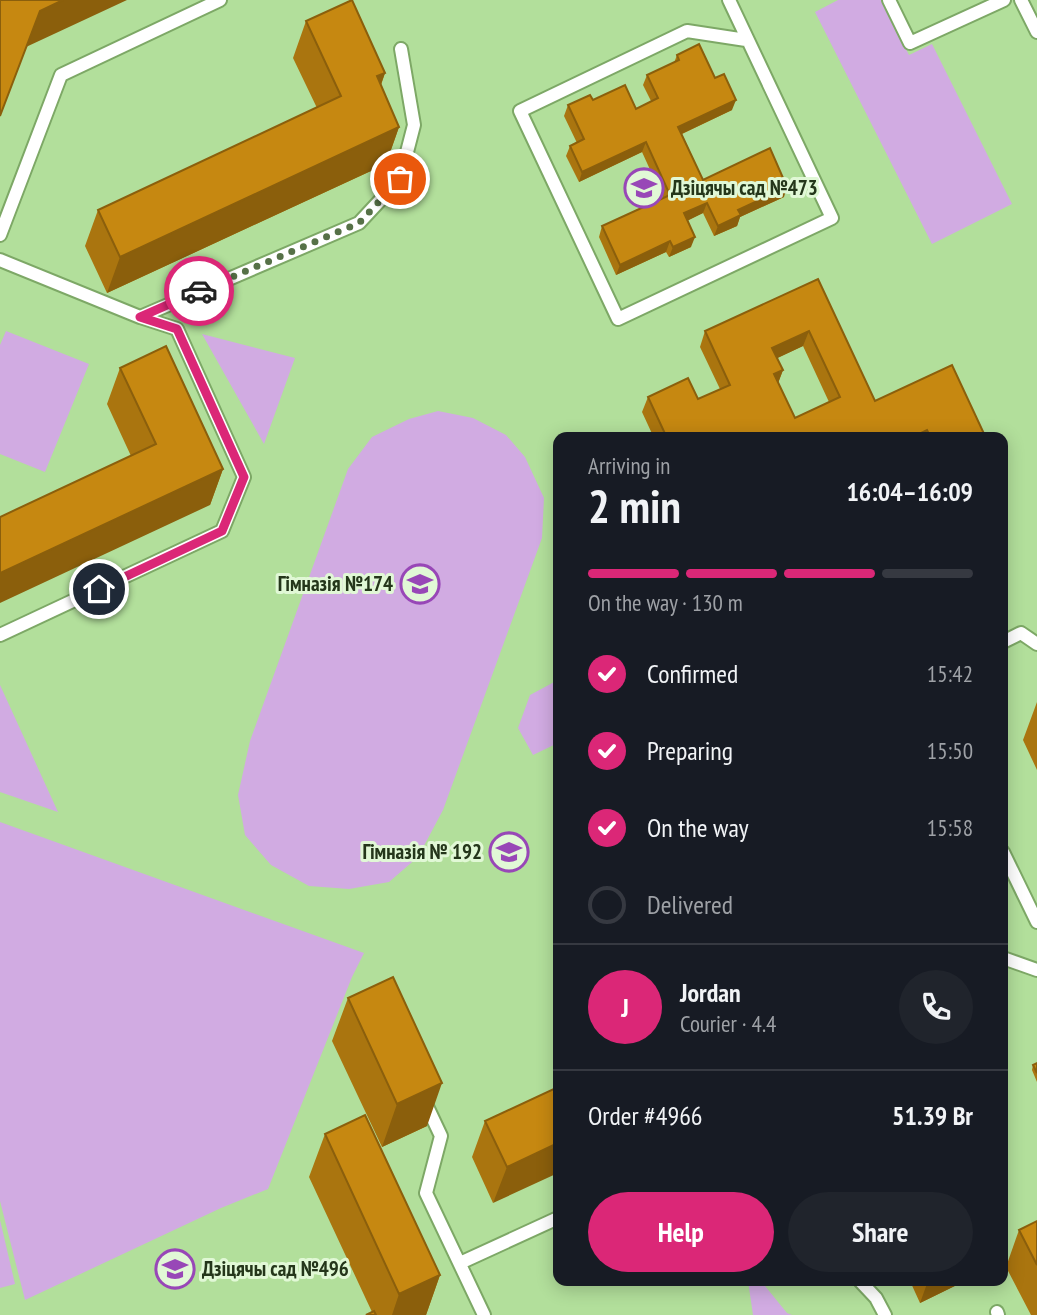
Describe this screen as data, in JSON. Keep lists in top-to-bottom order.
{
  "places": {
    "school or university": [
      "Дзіцячы сад №473",
      "Гімназія №174",
      "Гімназія № 192",
      "Дзіцячы сад №496"
    ]
  },
  "page": {
    "heading": ["2 min", "Arriving in", "16:04–16:09"],
    "panel": [
      "Jordan",
      "Courier · 4.4",
      "Order #4966",
      "51.39 Br"
    ],
    "bar": "On the way · 130 m",
    "list": [
      ["Confirmed", "15:42"],
      ["Preparing", "15:50"],
      ["On the way", "15:58"],
      "Delivered"
    ],
    "round": "J",
    "buttons": ["Help", "Share"]
  }
}
